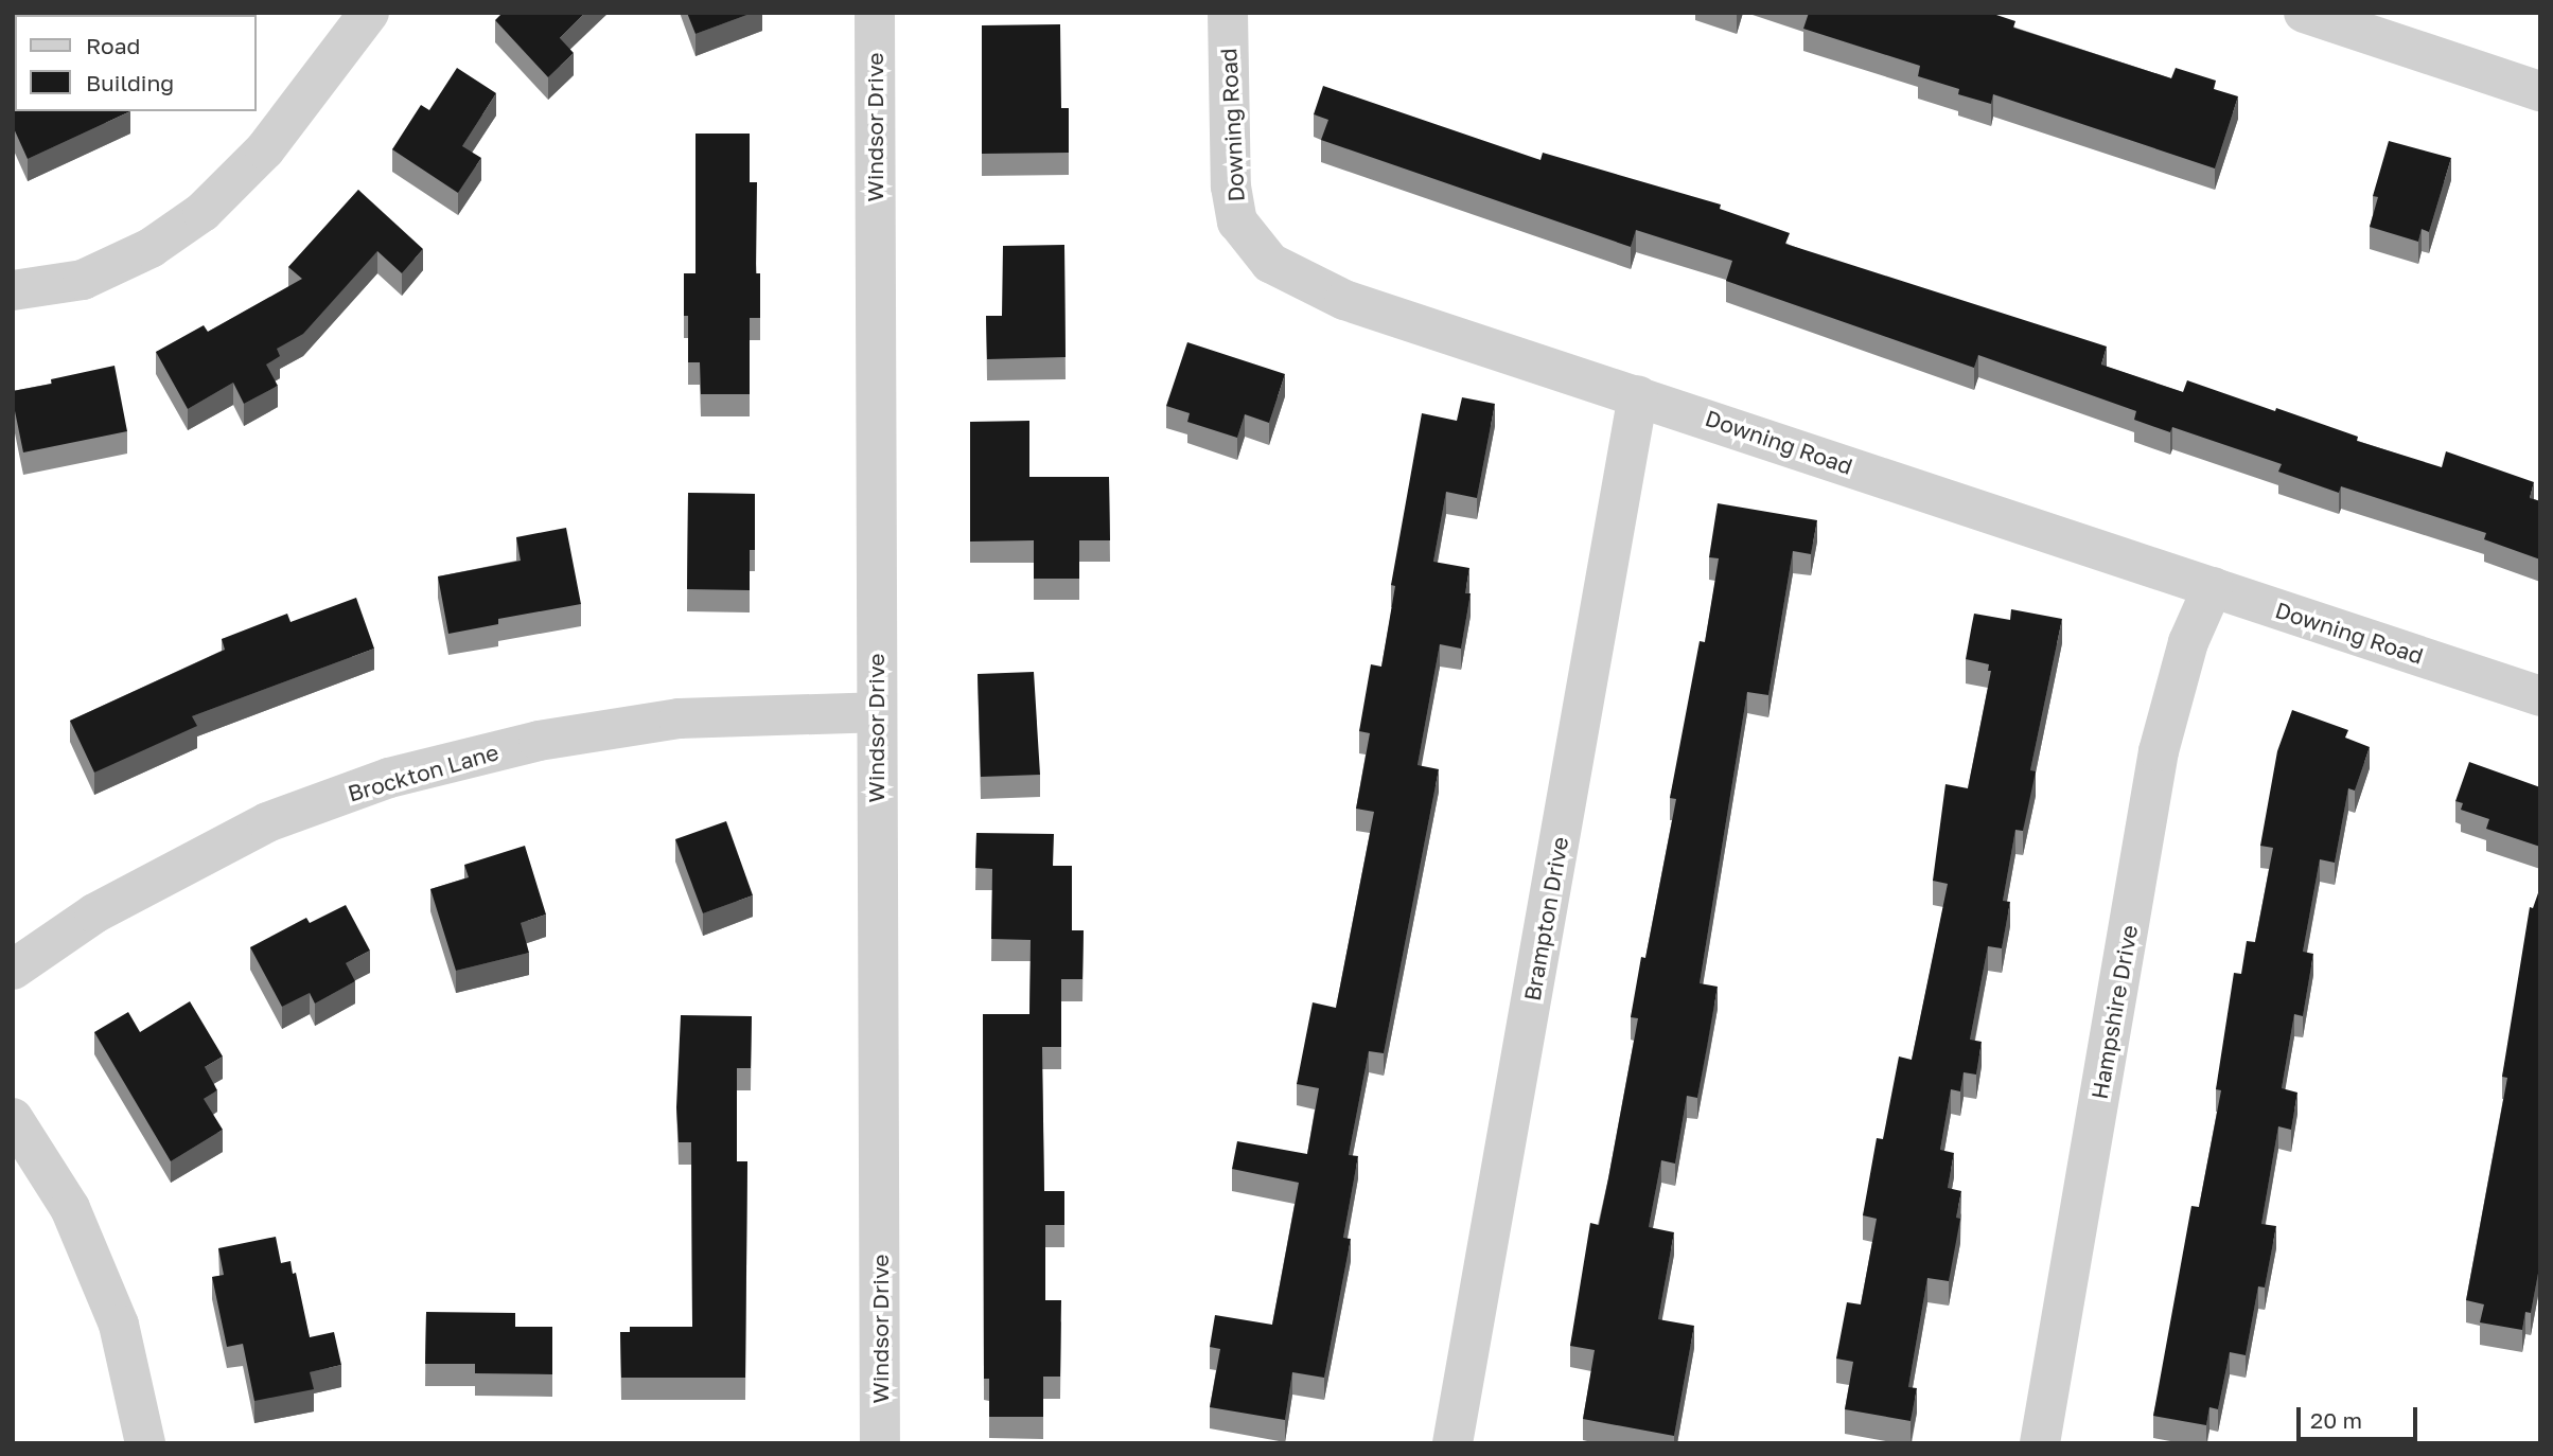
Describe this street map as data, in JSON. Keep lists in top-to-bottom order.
{
  "streets": {
    "street": [
      "Downing Road",
      "Windsor Drive",
      "Brockton Lane",
      "Brampton Drive",
      "Hampshire Drive"
    ]
  },
  "crossings": [
    ["Downing Road", "Brampton Drive"],
    ["Downing Road", "Hampshire Drive"],
    ["Windsor Drive", "Brockton Lane"]
  ],
  "legend": ["Road", "Building"],
  "scale_bar": "20 m"
}
